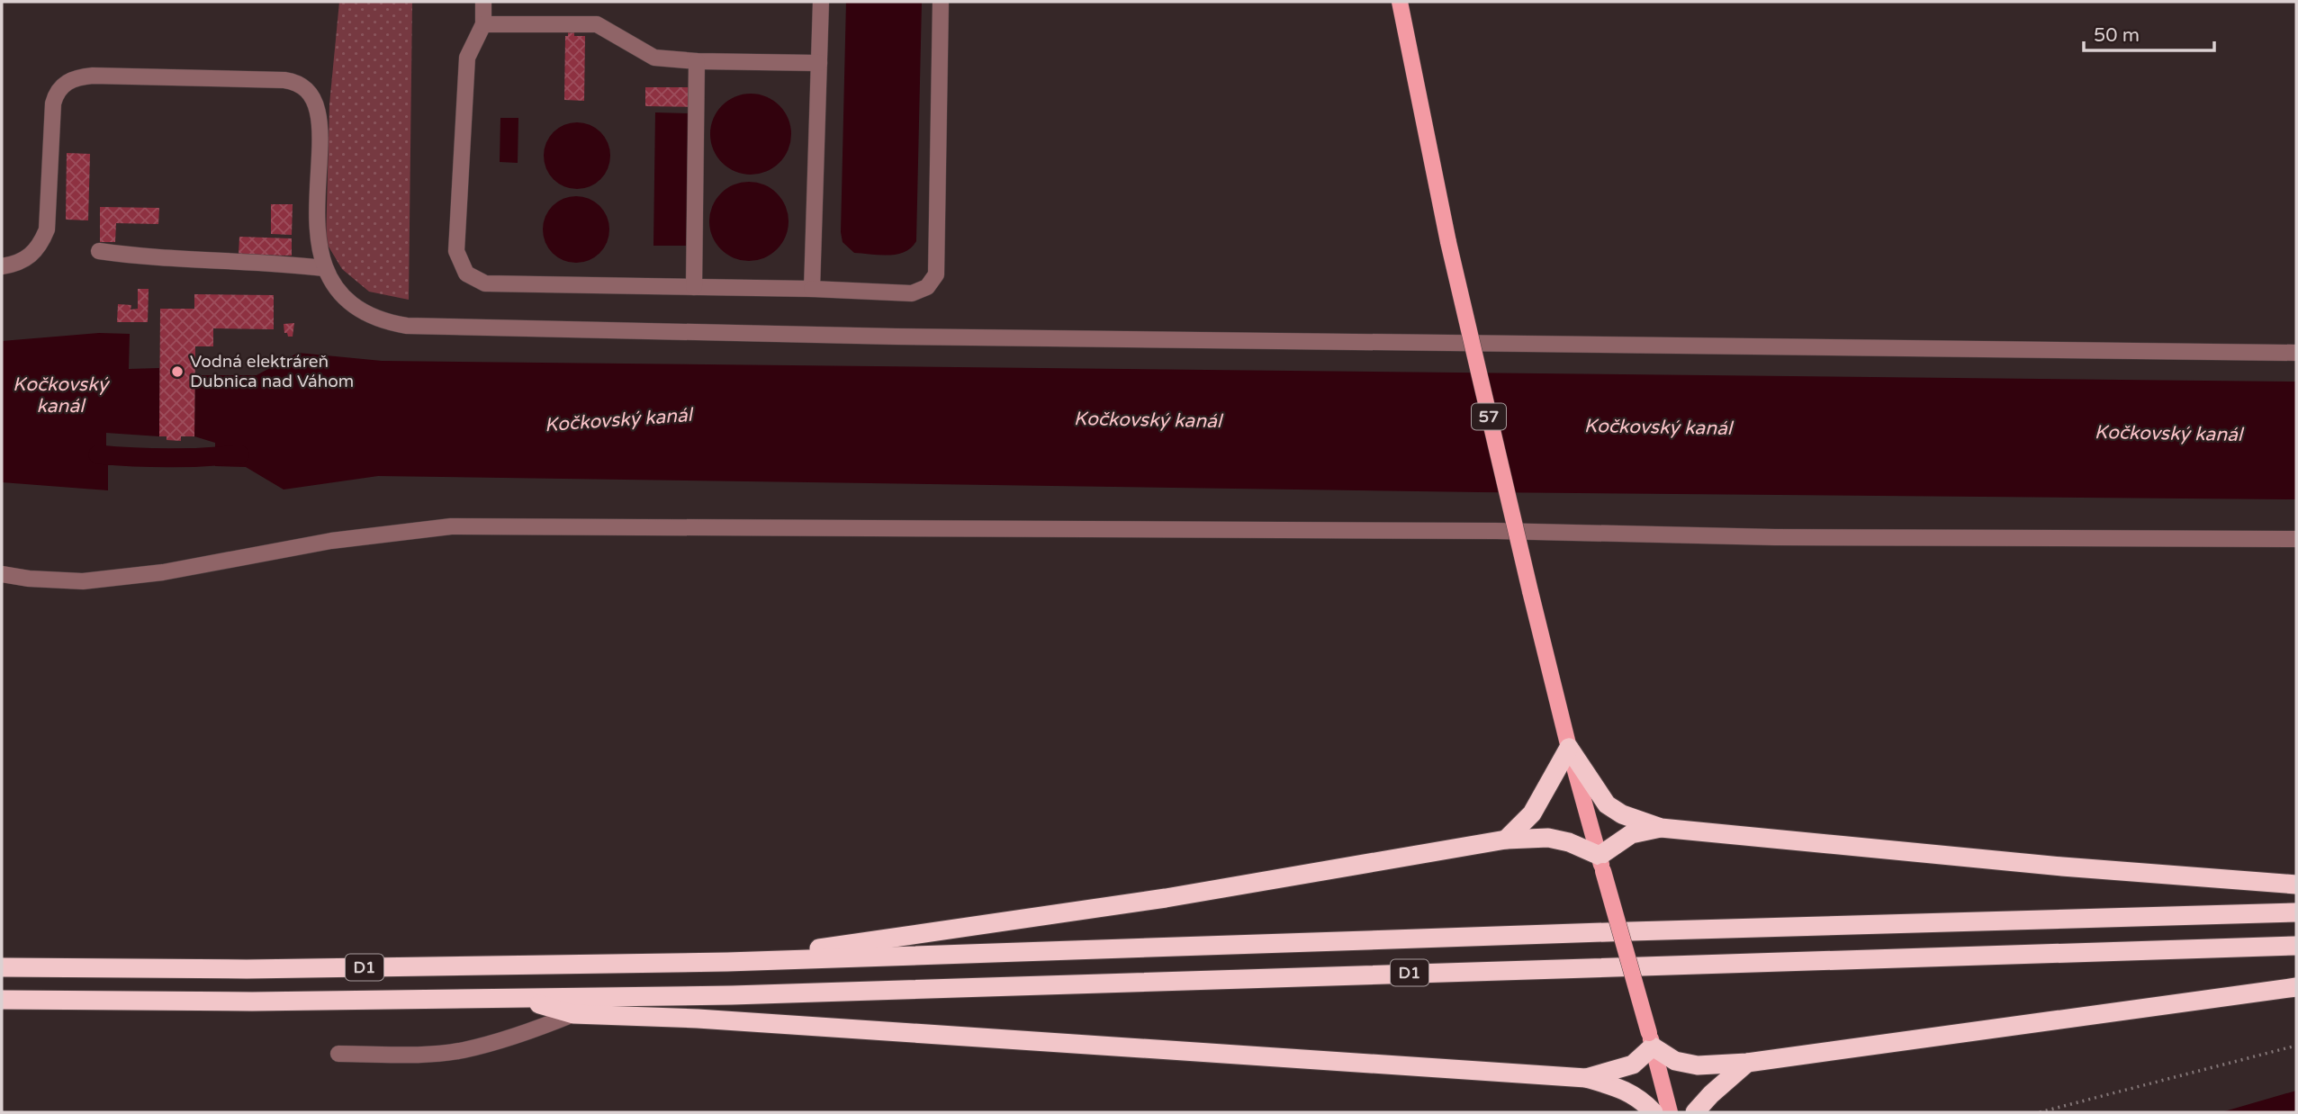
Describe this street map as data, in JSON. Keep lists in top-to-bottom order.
{
  "streets": {
    "highway": ["D1"],
    "main road": ["57"]
  },
  "water": ["Kočkovský kanál"],
  "places": ["Vodná elektráreň Dubnica nad Váhom"],
  "scale_bar": "50 m"
}
